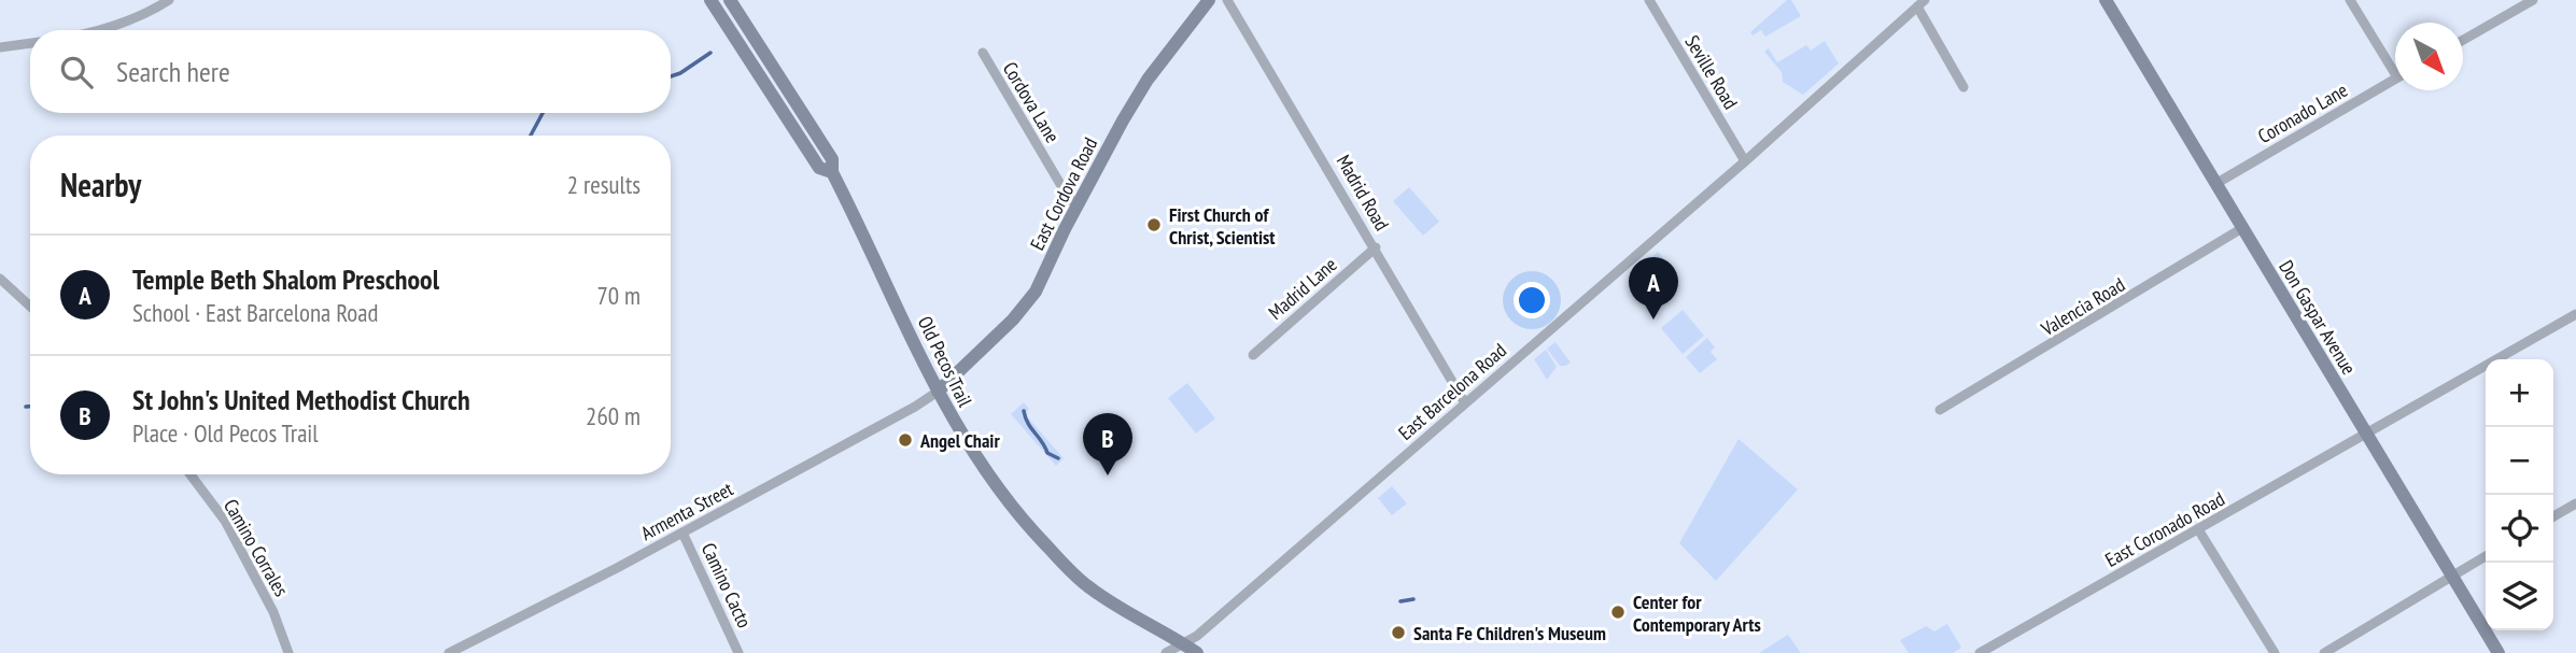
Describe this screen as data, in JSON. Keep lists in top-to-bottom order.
{
  "streets": {
    "street": [
      "Seville Road",
      "Cordova Lane",
      "Coronado Lane",
      "Madrid Road",
      "East Cordova Road",
      "Madrid Lane",
      "Valencia Road",
      "Don Gaspar Avenue",
      "Old Pecos Trail",
      "East Barcelona Road",
      "Armenta Street",
      "East Coronado Road",
      "Camino Corrales",
      "Camino Cacto"
    ]
  },
  "crossings": [
    ["Seville Road", "East Barcelona Road"],
    ["Cordova Lane", "East Cordova Road"],
    ["Coronado Lane", "Don Gaspar Avenue"],
    ["Madrid Road", "Madrid Lane"],
    ["Madrid Road", "East Barcelona Road"],
    ["East Cordova Road", "Old Pecos Trail"],
    ["East Cordova Road", "Armenta Street"],
    ["Valencia Road", "Don Gaspar Avenue"],
    ["Don Gaspar Avenue", "East Coronado Road"],
    ["Old Pecos Trail", "East Barcelona Road"],
    ["Old Pecos Trail", "Armenta Street"],
    ["Armenta Street", "Camino Cacto"]
  ],
  "places": [
    "First Church of Christ, Scientist",
    "Angel Chair",
    "Center for Contemporary Arts",
    "Santa Fe Children's Museum"
  ],
  "north": "bottom right",
  "page": {
    "search": "Search here",
    "heading": ["Nearby", "2 results"],
    "list": [
      {
        "mark": "A",
        "name": "Temple Beth Shalom Preschool",
        "note": "School · East Barcelona Road",
        "value": "70 m"
      },
      {
        "mark": "B",
        "name": "St John's United Methodist Church",
        "note": "Place · Old Pecos Trail",
        "value": "260 m"
      }
    ],
    "pins": ["A", "B"],
    "map_buttons": ["+", "−"]
  }
}
